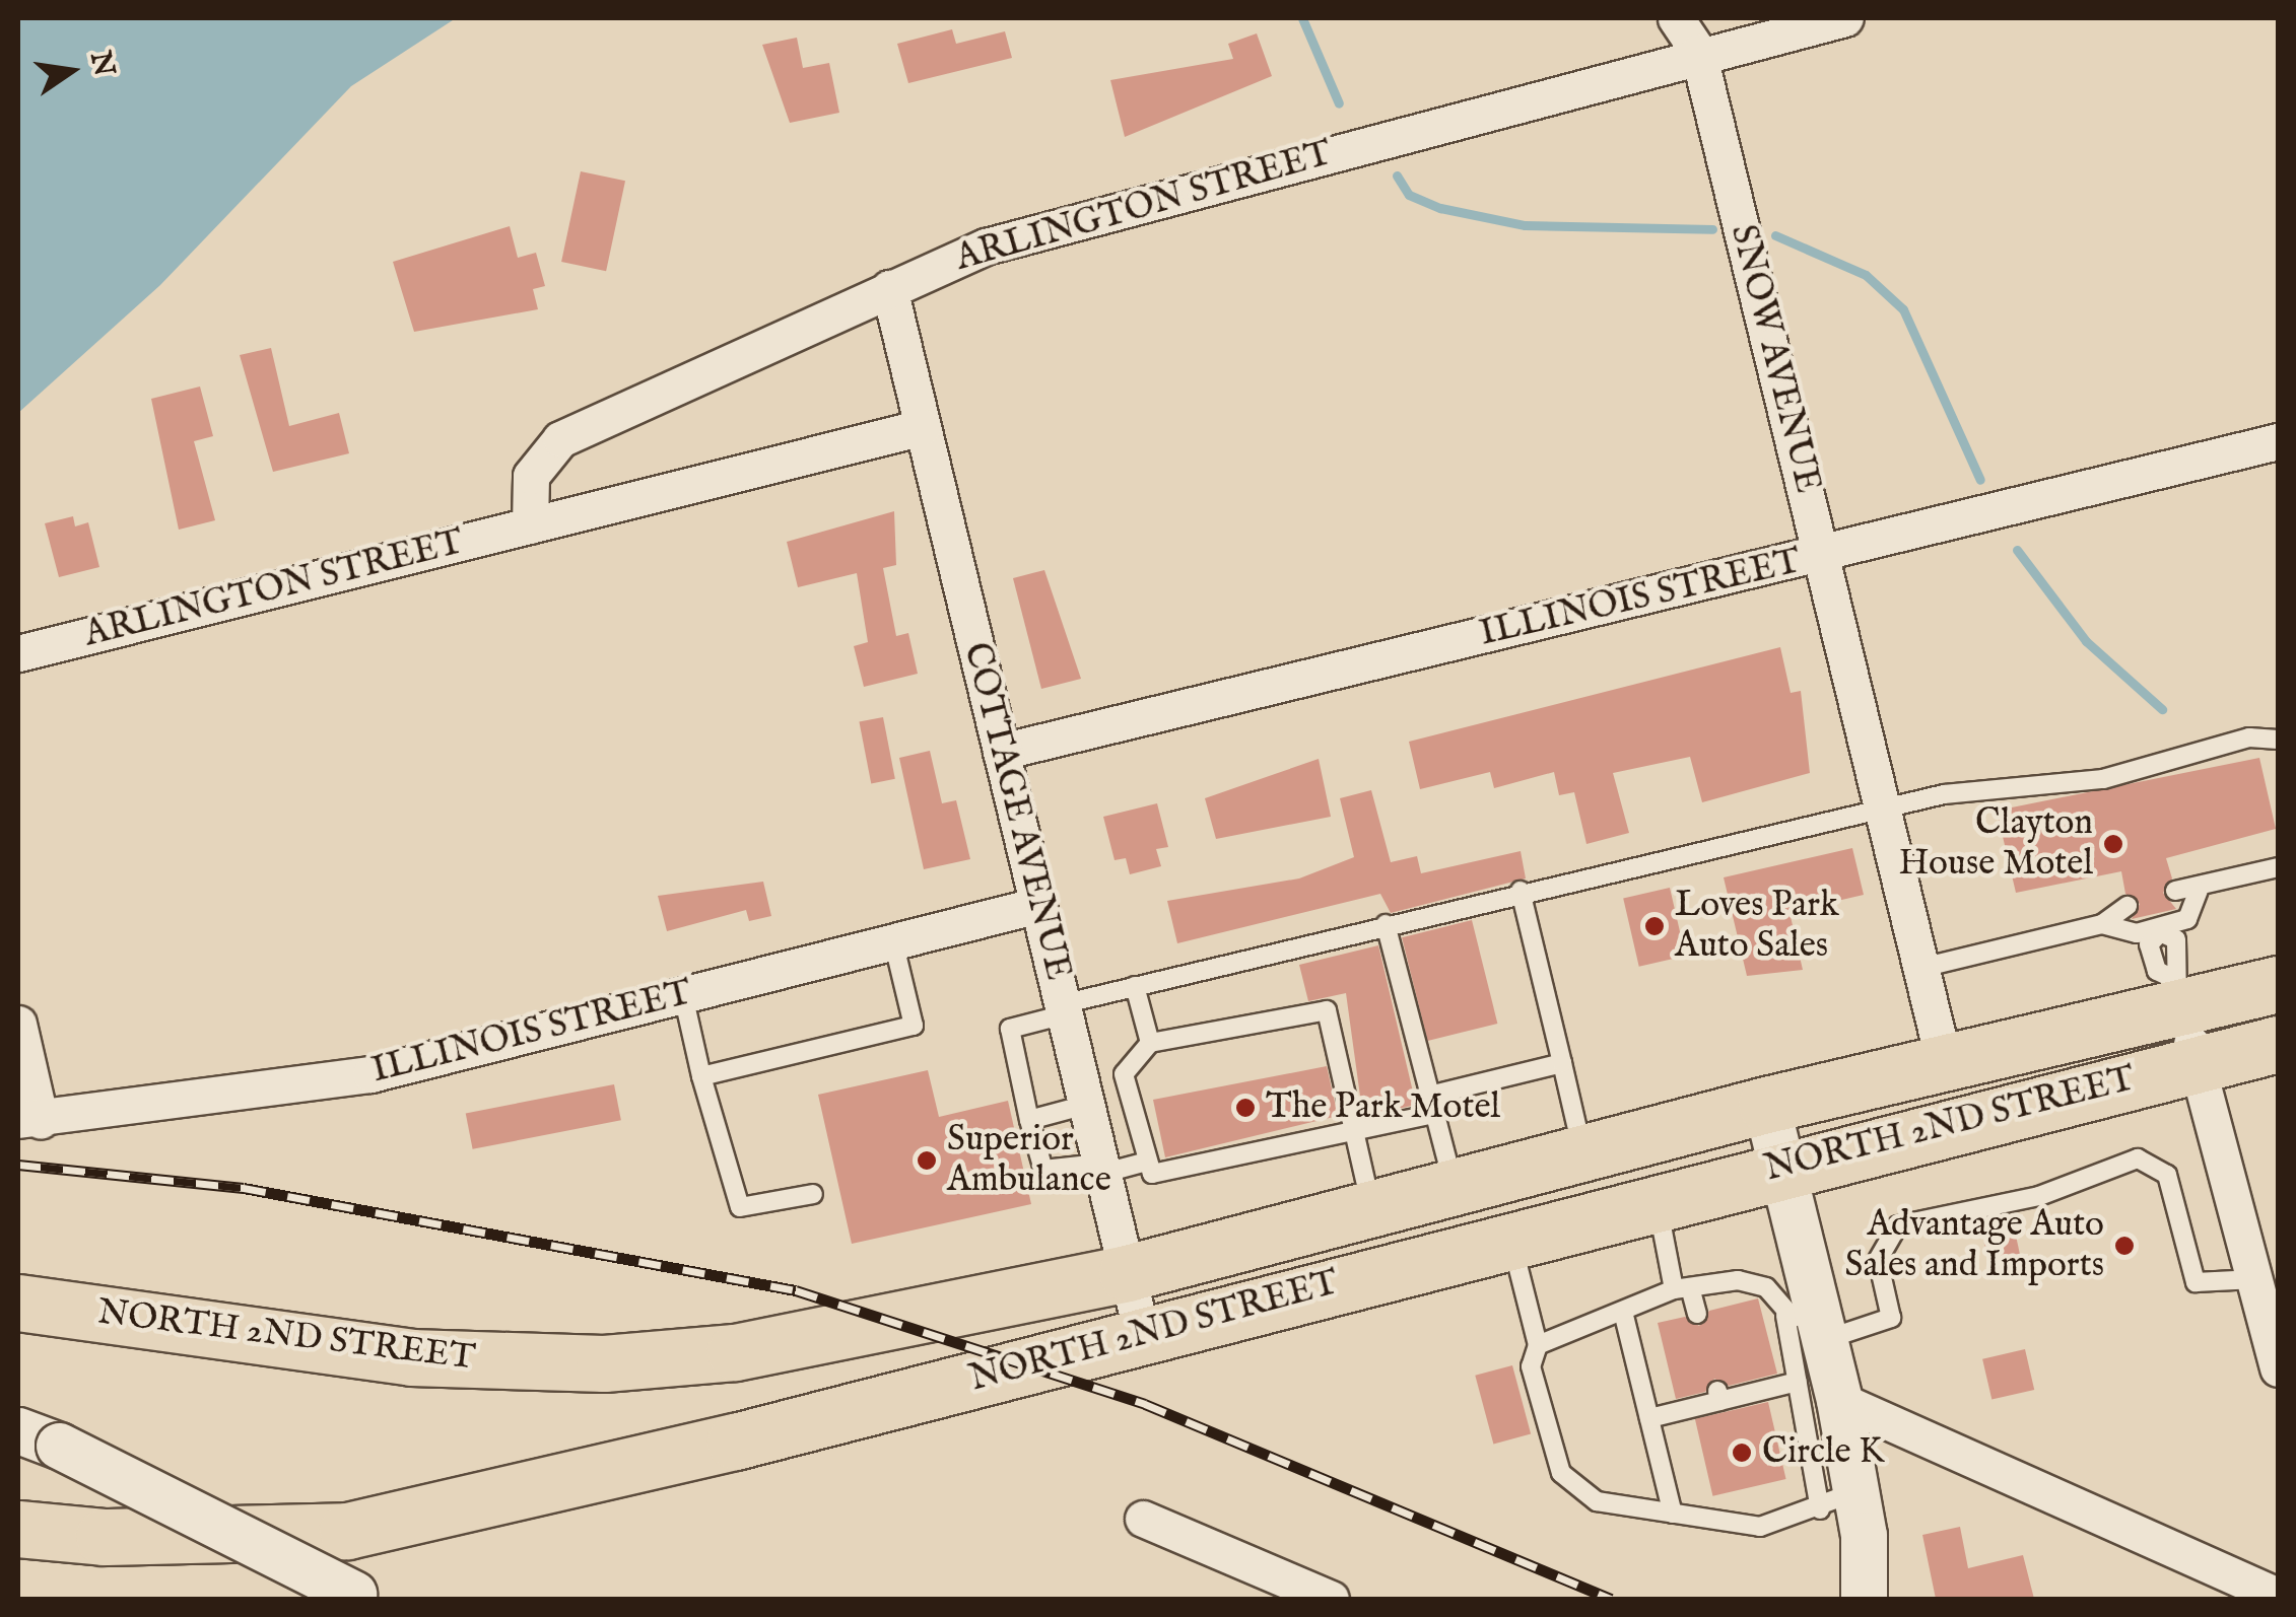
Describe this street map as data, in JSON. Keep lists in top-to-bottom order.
{
  "streets": {
    "main road": ["NORTH 2ND STREET"],
    "street": [
      "ARLINGTON STREET",
      "SNOW AVENUE",
      "ILLINOIS STREET",
      "COTTAGE AVENUE"
    ]
  },
  "crossings": [
    ["ARLINGTON STREET", "SNOW AVENUE"],
    ["ARLINGTON STREET", "COTTAGE AVENUE"],
    ["SNOW AVENUE", "ILLINOIS STREET"],
    ["SNOW AVENUE", "NORTH 2ND STREET"],
    ["ILLINOIS STREET", "COTTAGE AVENUE"],
    ["COTTAGE AVENUE", "NORTH 2ND STREET"]
  ],
  "places": [
    "Clayton House Motel",
    "Loves Park Auto Sales",
    "The Park Motel",
    "Superior Ambulance",
    "Advantage Auto Sales and Imports",
    "Circle K"
  ],
  "north": "right"
}
